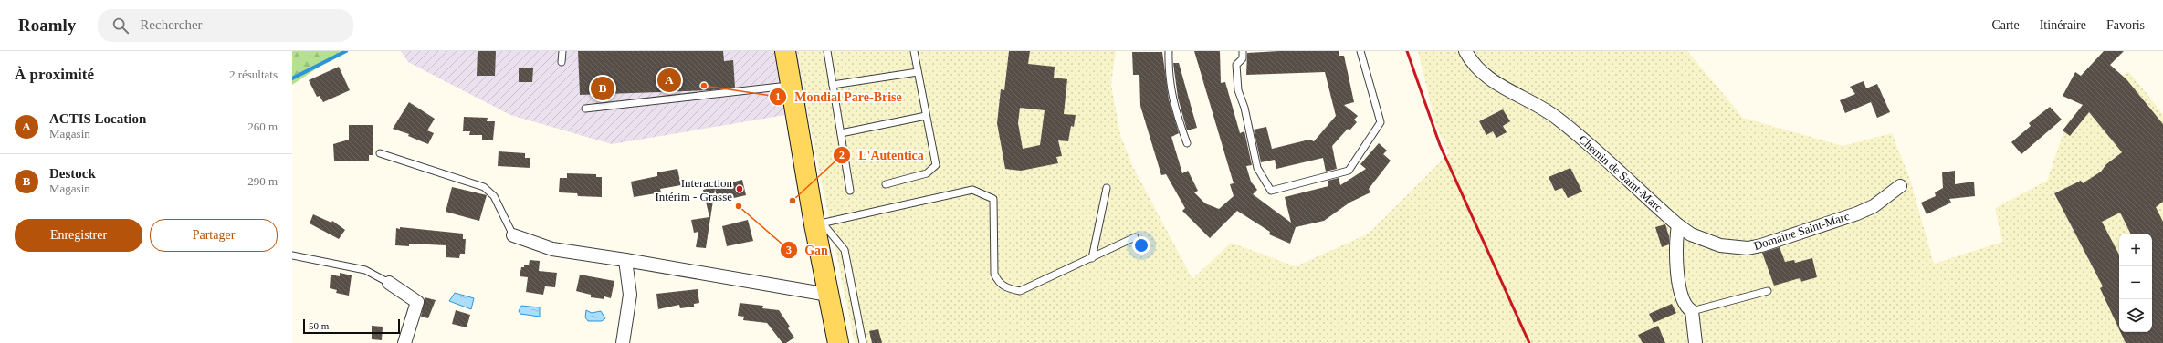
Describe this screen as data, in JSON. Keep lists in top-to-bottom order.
{
  "streets": {
    "street": ["Chemin de Saint-Marc", "Domaine Saint-Marc"]
  },
  "crossings": [
    ["Chemin de Saint-Marc", "Domaine Saint-Marc"]
  ],
  "places": [
    "Mondial Pare-Brise",
    "Interaction Intérim - Grasse",
    "L'Autentica",
    "Gan"
  ],
  "scale_bar": "50 m",
  "page": {
    "header": "Roamly",
    "search": "Rechercher",
    "nav": ["Carte", "Itinéraire", "Favoris"],
    "heading": ["À proximité", "2 résultats"],
    "pins": ["A", "B"],
    "list": [
      {
        "mark": "A",
        "name": "ACTIS Location",
        "note": "Magasin",
        "value": "260 m"
      },
      {
        "mark": "B",
        "name": "Destock",
        "note": "Magasin",
        "value": "290 m"
      }
    ],
    "buttons": ["Enregistrer", "Partager"],
    "map_buttons": ["+", "−"],
    "scale": "50 m"
  }
}
